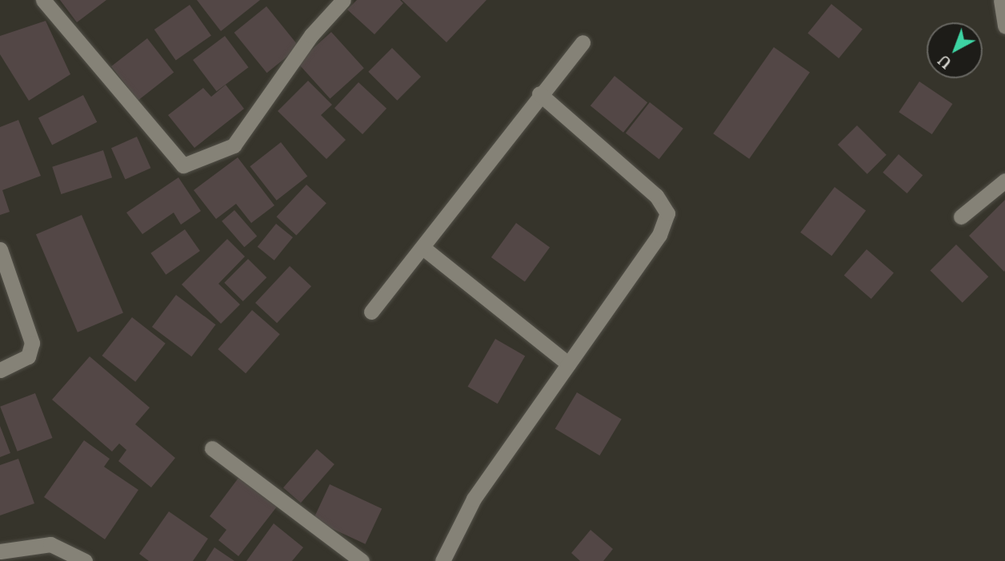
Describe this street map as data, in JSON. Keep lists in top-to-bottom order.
{
  "north": "bottom left"
}
